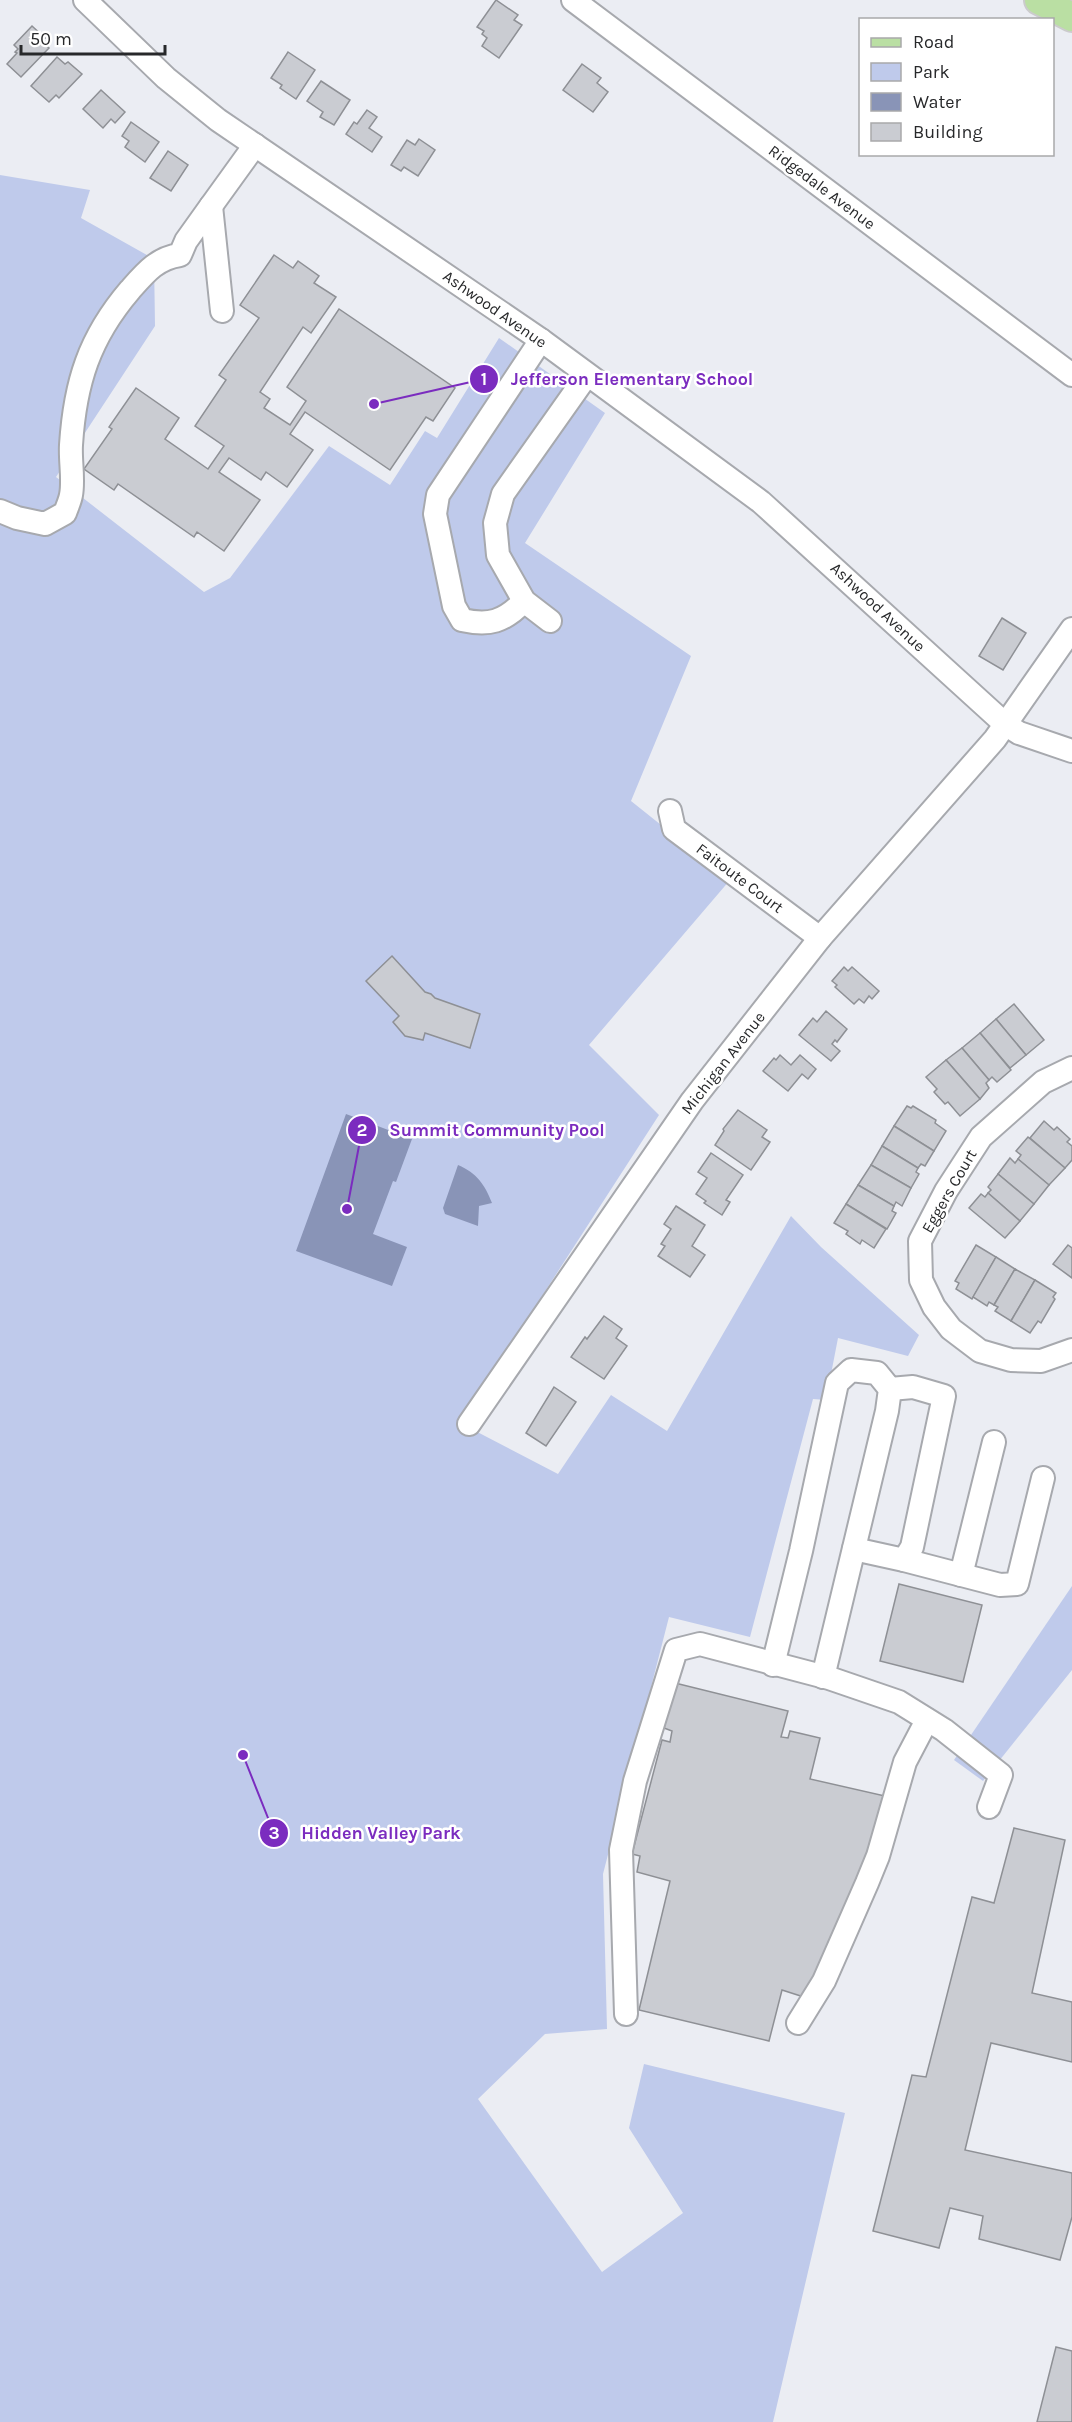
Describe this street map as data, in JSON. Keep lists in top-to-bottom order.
{
  "streets": {
    "street": [
      "Ridgedale Avenue",
      "Ashwood Avenue",
      "Faitoute Court",
      "Michigan Avenue",
      "Eggers Court"
    ]
  },
  "crossings": [
    ["Ashwood Avenue", "Michigan Avenue"],
    ["Faitoute Court", "Michigan Avenue"]
  ],
  "places": ["Jefferson Elementary School", "Summit Community Pool", "Hidden Valley Park"],
  "legend": [
    "Road",
    "Park",
    "Water",
    "Building"
  ],
  "scale_bar": "50 m"
}
